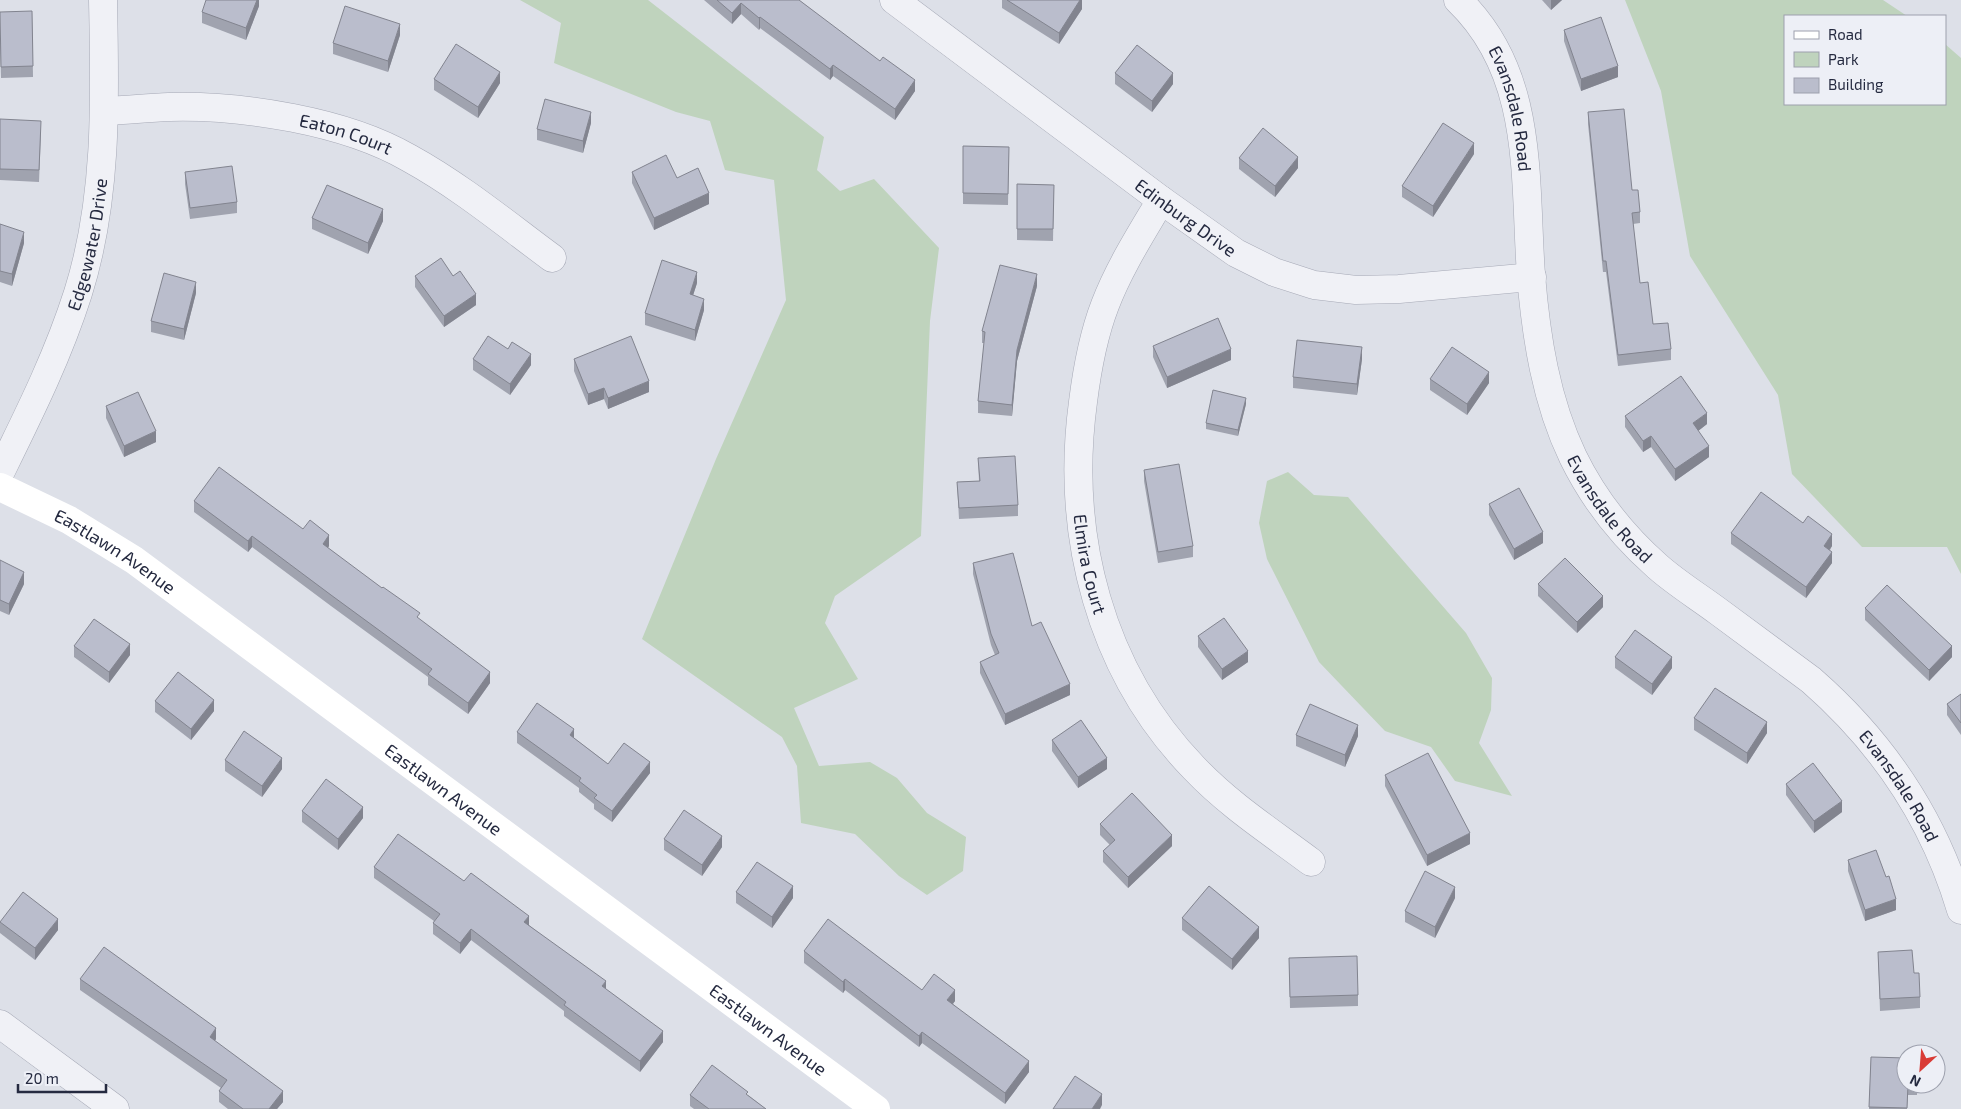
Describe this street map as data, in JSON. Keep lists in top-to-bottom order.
{
  "streets": {
    "street": [
      "Evansdale Road",
      "Eaton Court",
      "Edinburg Drive",
      "Edgewater Drive",
      "Eastlawn Avenue",
      "Elmira Court"
    ]
  },
  "crossings": [
    ["Evansdale Road", "Edinburg Drive"],
    ["Eaton Court", "Edgewater Drive"],
    ["Edinburg Drive", "Elmira Court"]
  ],
  "legend": ["Road", "Park", "Building"],
  "scale_bar": "20 m",
  "north": "bottom left"
}
